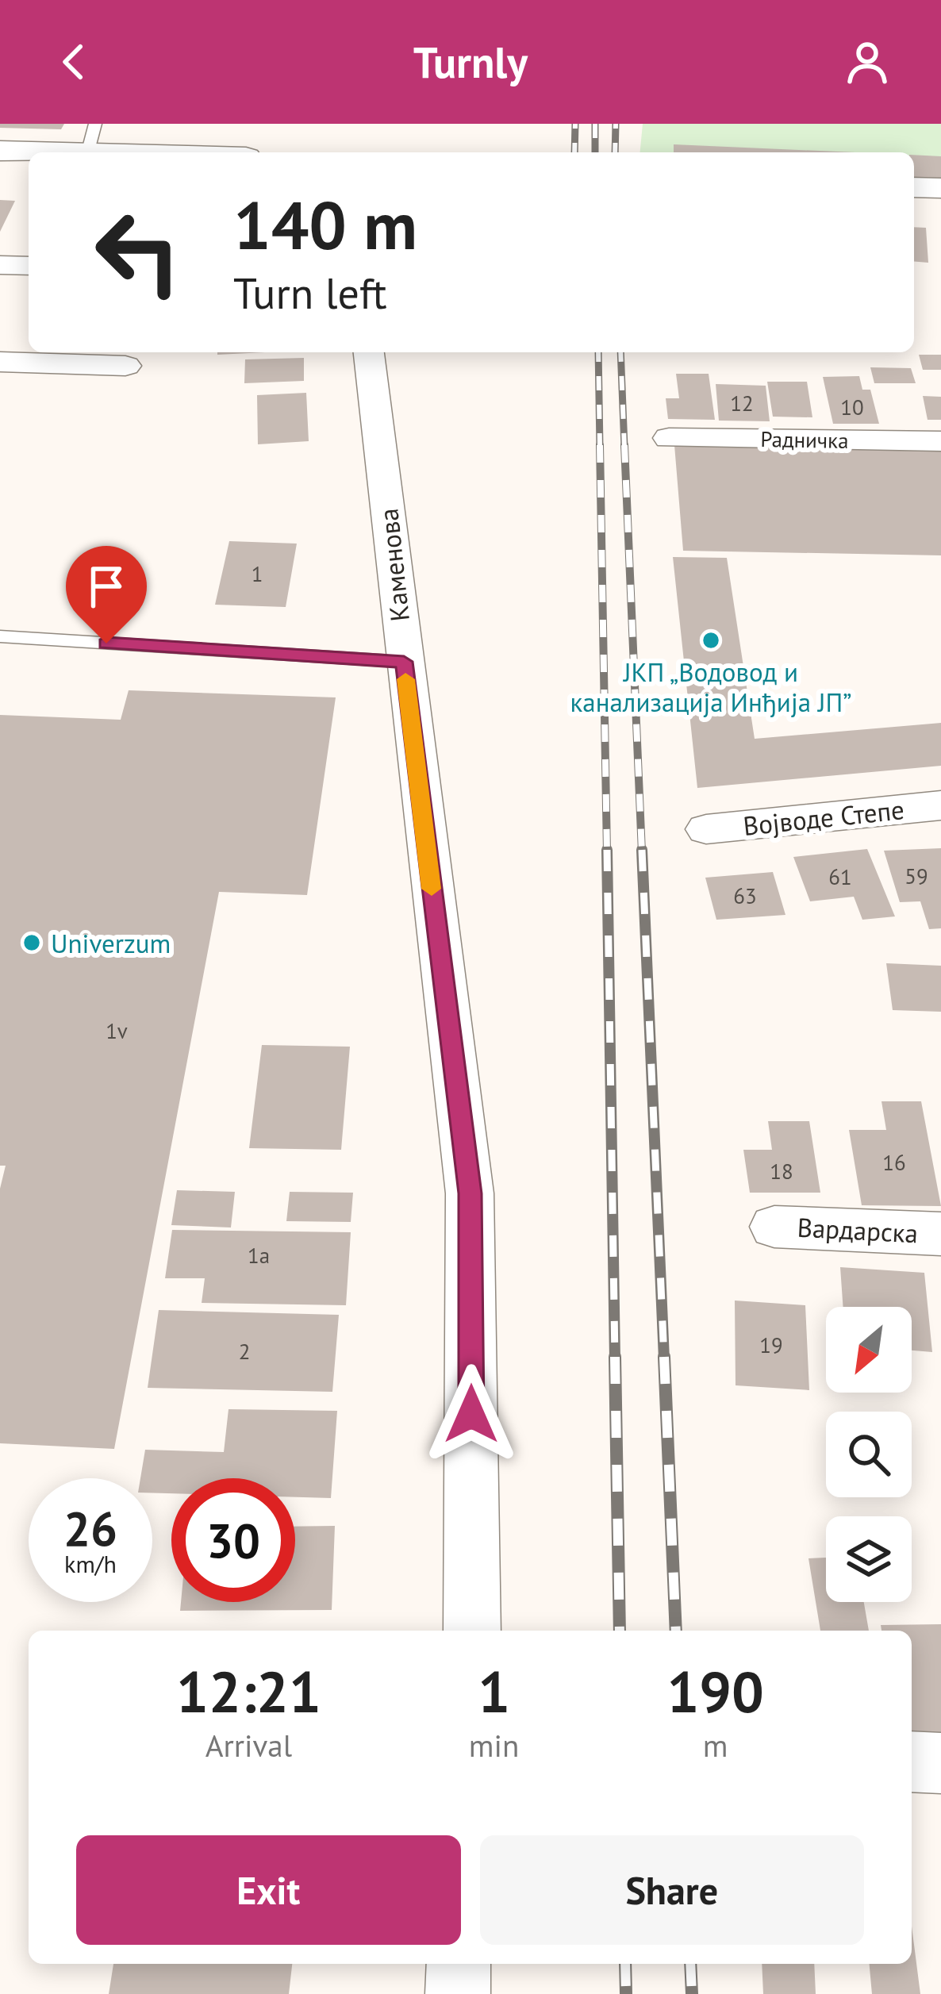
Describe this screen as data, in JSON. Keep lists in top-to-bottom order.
{
  "streets": {
    "street": [
      "Радничка",
      "Каменова",
      "Војводе Степе",
      "Вардарска"
    ]
  },
  "places": ["ЈКП „Водовод и канализација Инђија ЈП”", "Univerzum"],
  "house_numbers": [
    "12",
    "10",
    "1",
    "59",
    "61",
    "63",
    "1v",
    "16",
    "18",
    "1a",
    "19",
    "2"
  ],
  "north": "bottom left",
  "page": {
    "header": "Turnly",
    "turn": ["140 m", "Turn left"],
    "speed": "26 km/h",
    "limit": "30",
    "eta": [
      "12:21",
      "Arrival",
      "1",
      "min",
      "190",
      "m"
    ],
    "buttons": ["Exit", "Share"]
  }
}
